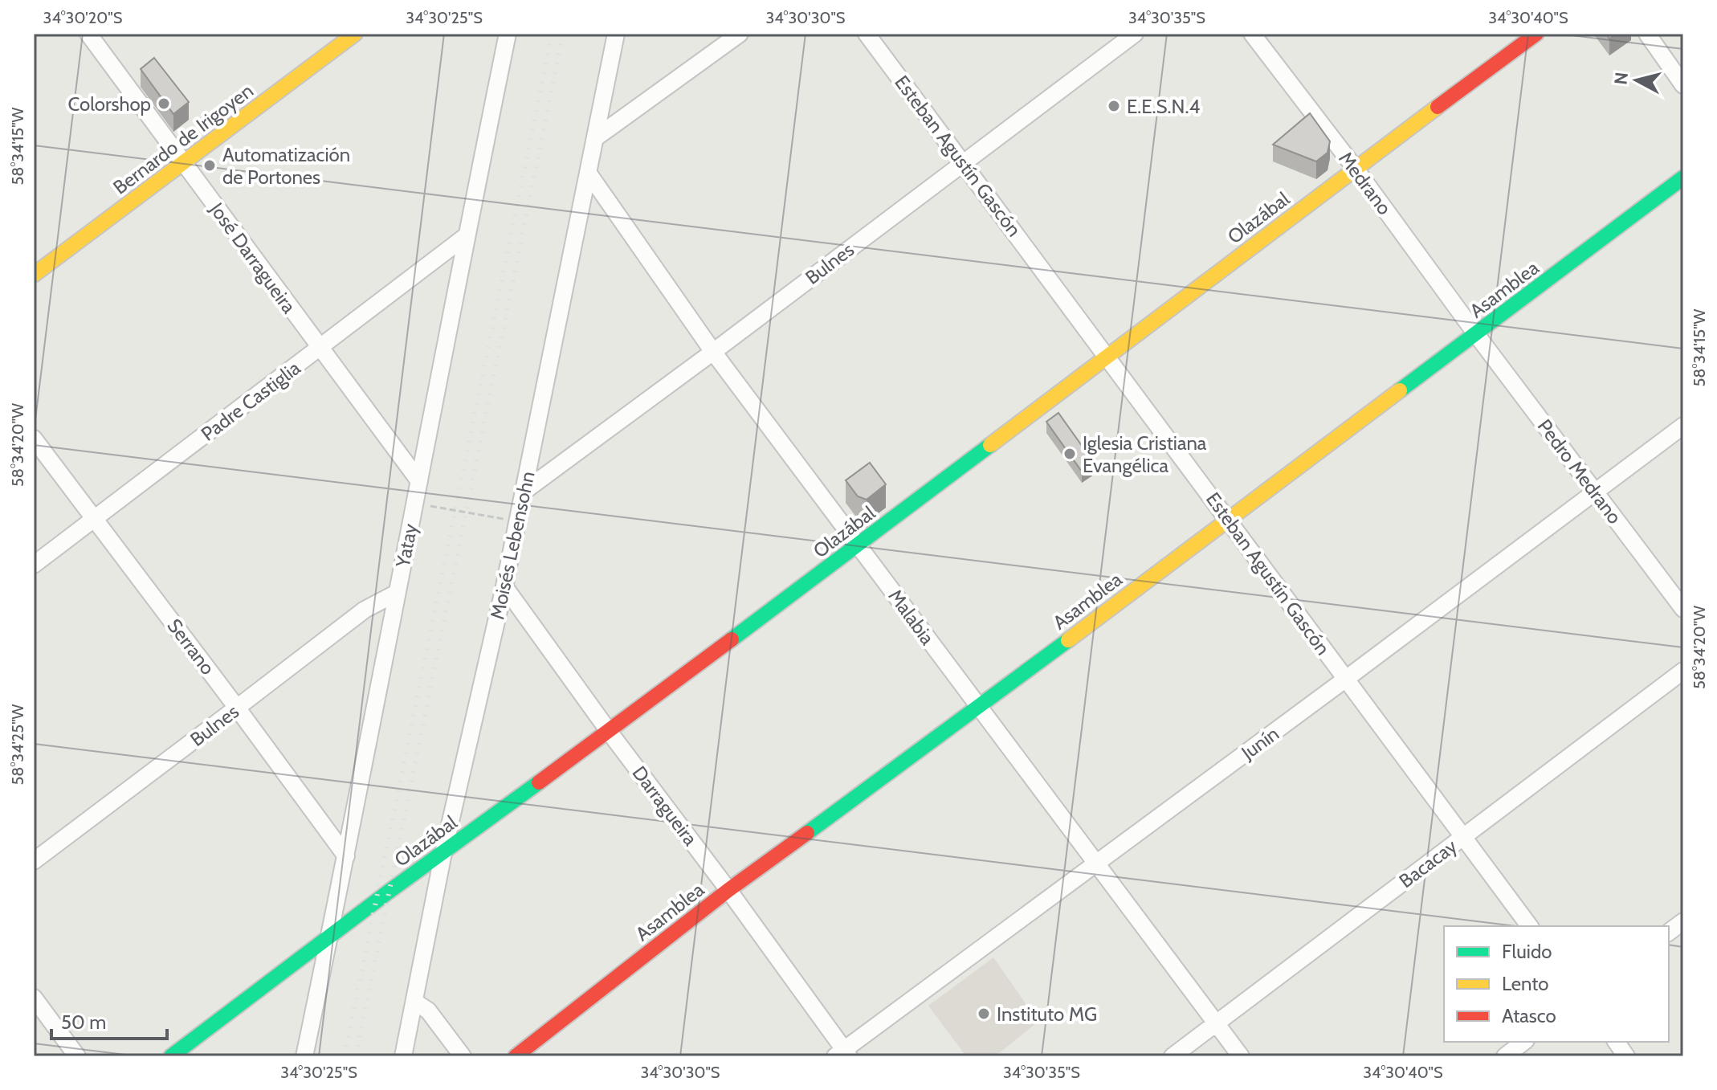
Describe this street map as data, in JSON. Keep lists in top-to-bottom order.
{
  "streets": {
    "street": [
      "Bernardo de Irigoyen",
      "Esteban Agustín Gascón",
      "Medrano",
      "Olazábal",
      "José Darragueira",
      "Bulnes",
      "Asamblea",
      "Padre Castiglia",
      "Pedro Medrano",
      "Yatay",
      "Moisés Lebensohn",
      "Malabia",
      "Serrano",
      "Junín",
      "Darragueira",
      "Bacacay"
    ]
  },
  "crossings": [
    ["Bernardo de Irigoyen", "José Darragueira"],
    ["Esteban Agustín Gascón", "Olazábal"],
    ["Esteban Agustín Gascón", "Bulnes"],
    ["Esteban Agustín Gascón", "Asamblea"],
    ["Esteban Agustín Gascón", "Junín"],
    ["Esteban Agustín Gascón", "Bacacay"],
    ["Medrano", "Olazábal"],
    ["Medrano", "Asamblea"],
    ["Medrano", "Pedro Medrano"],
    ["Olazábal", "Yatay"],
    ["Olazábal", "Moisés Lebensohn"],
    ["Olazábal", "Malabia"],
    ["Olazábal", "Darragueira"],
    ["José Darragueira", "Padre Castiglia"],
    ["José Darragueira", "Yatay"],
    ["Bulnes", "Yatay"],
    ["Bulnes", "Moisés Lebensohn"],
    ["Bulnes", "Malabia"],
    ["Bulnes", "Serrano"],
    ["Asamblea", "Pedro Medrano"],
    ["Asamblea", "Malabia"],
    ["Asamblea", "Darragueira"],
    ["Padre Castiglia", "Yatay"],
    ["Padre Castiglia", "Serrano"],
    ["Pedro Medrano", "Junín"],
    ["Yatay", "Serrano"],
    ["Moisés Lebensohn", "Malabia"],
    ["Moisés Lebensohn", "Darragueira"],
    ["Malabia", "Junín"],
    ["Malabia", "Bacacay"],
    ["Junín", "Darragueira"]
  ],
  "places": [
    "Colorshop",
    "E.E.S.N.4",
    "Automatización de Portones",
    "Iglesia Cristiana Evangélica",
    "Instituto MG"
  ],
  "legend": ["Fluido", "Lento", "Atasco"],
  "scale_bar": "50 m",
  "north": "left",
  "coordinates": [
    "34°30'20\"S",
    "34°30'25\"S",
    "34°30'30\"S",
    "34°30'35\"S",
    "34°30'40\"S",
    "58°34'15\"W",
    "58°34'20\"W",
    "58°34'25\"W"
  ]
}
